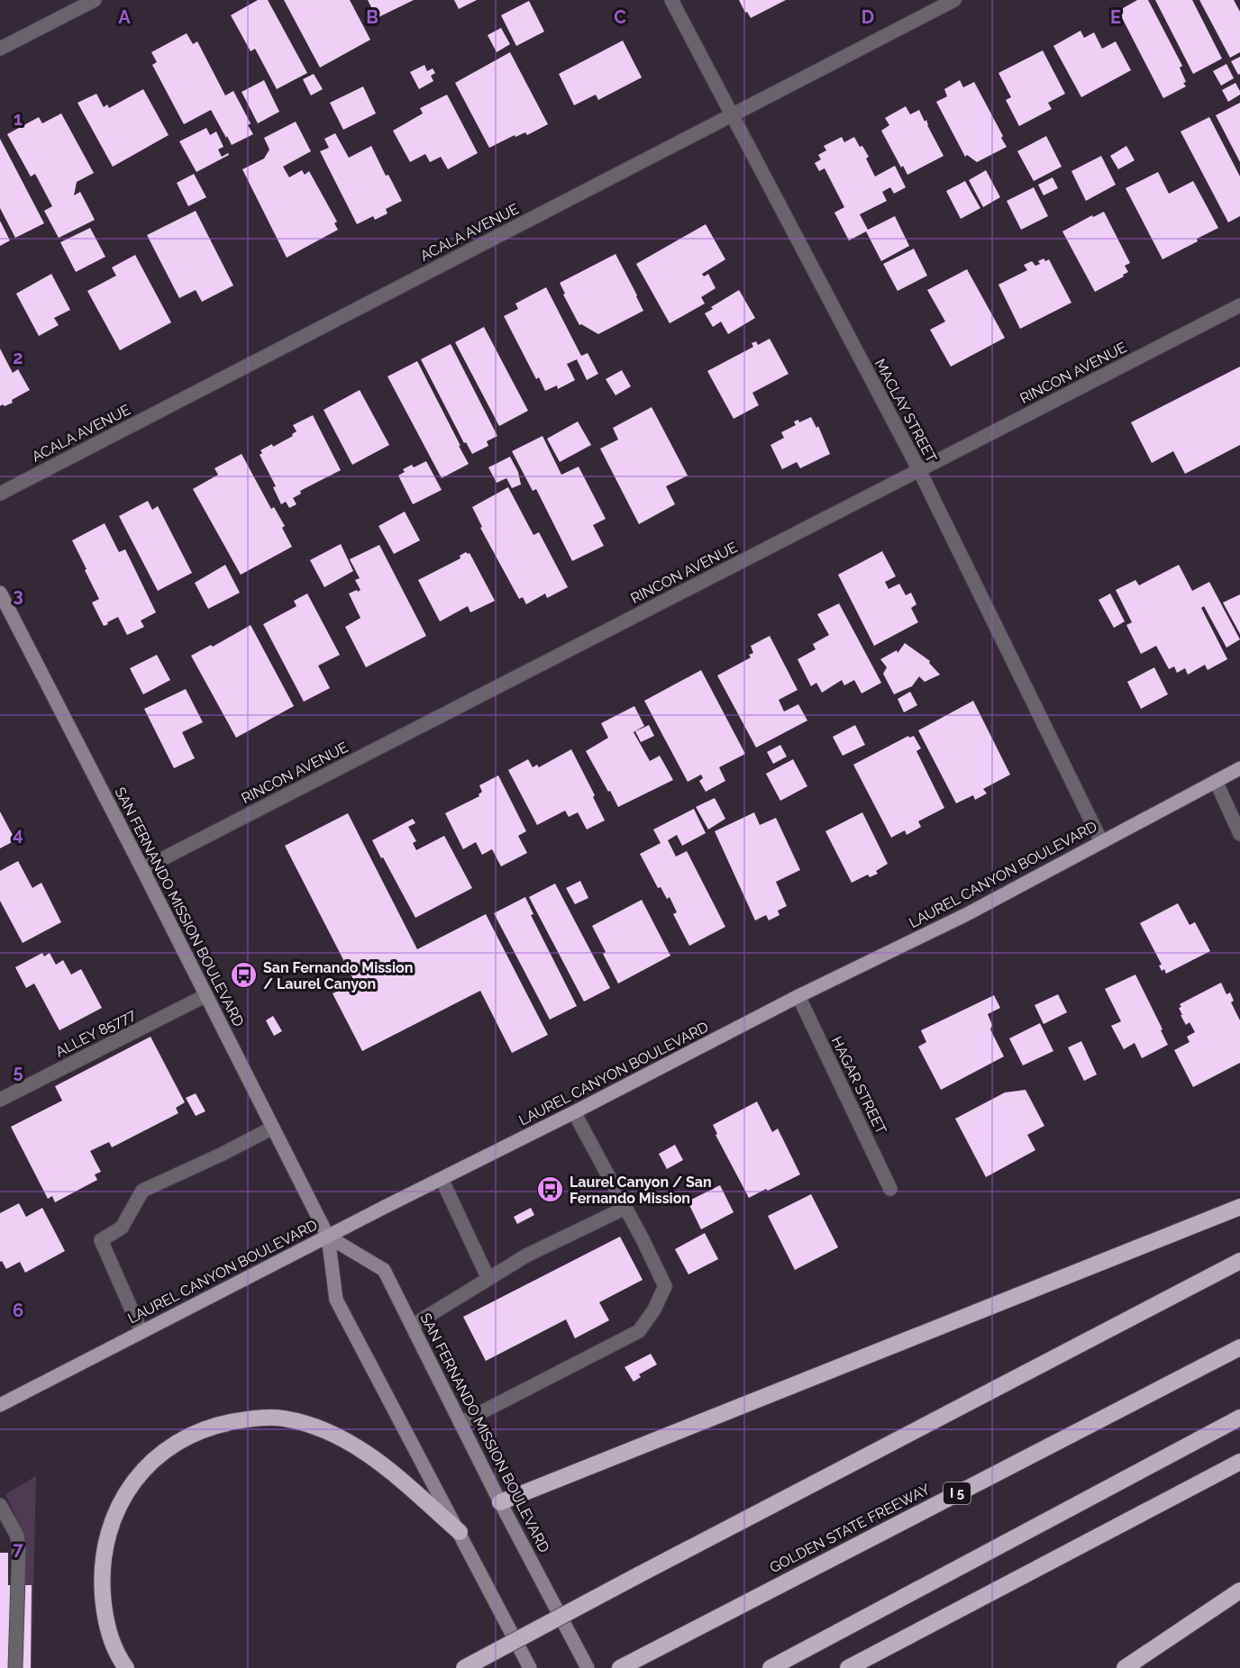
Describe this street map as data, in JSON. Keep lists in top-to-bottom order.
{
  "streets": {
    "highway": ["I 5", "GOLDEN STATE FREEWAY"],
    "main road": ["LAUREL CANYON BOULEVARD", "SAN FERNANDO MISSION BOULEVARD"],
    "street": [
      "ACALA AVENUE",
      "RINCON AVENUE",
      "MACLAY STREET",
      "ALLEY 85777",
      "HAGAR STREET"
    ]
  },
  "crossings": [
    ["ACALA AVENUE", "MACLAY STREET"],
    ["RINCON AVENUE", "MACLAY STREET"],
    ["RINCON AVENUE", "SAN FERNANDO MISSION BOULEVARD"],
    ["MACLAY STREET", "LAUREL CANYON BOULEVARD"],
    ["LAUREL CANYON BOULEVARD", "SAN FERNANDO MISSION BOULEVARD"],
    ["LAUREL CANYON BOULEVARD", "HAGAR STREET"],
    ["SAN FERNANDO MISSION BOULEVARD", "ALLEY 85777"]
  ],
  "places": {
    "bus stop": ["San Fernando Mission / Laurel Canyon", "Laurel Canyon / San Fernando Mission"]
  },
  "grid": {
    "columns": [
      "A",
      "B",
      "C",
      "D",
      "E"
    ],
    "rows": [
      "1",
      "2",
      "3",
      "4",
      "5",
      "6",
      "7"
    ]
  }
}
